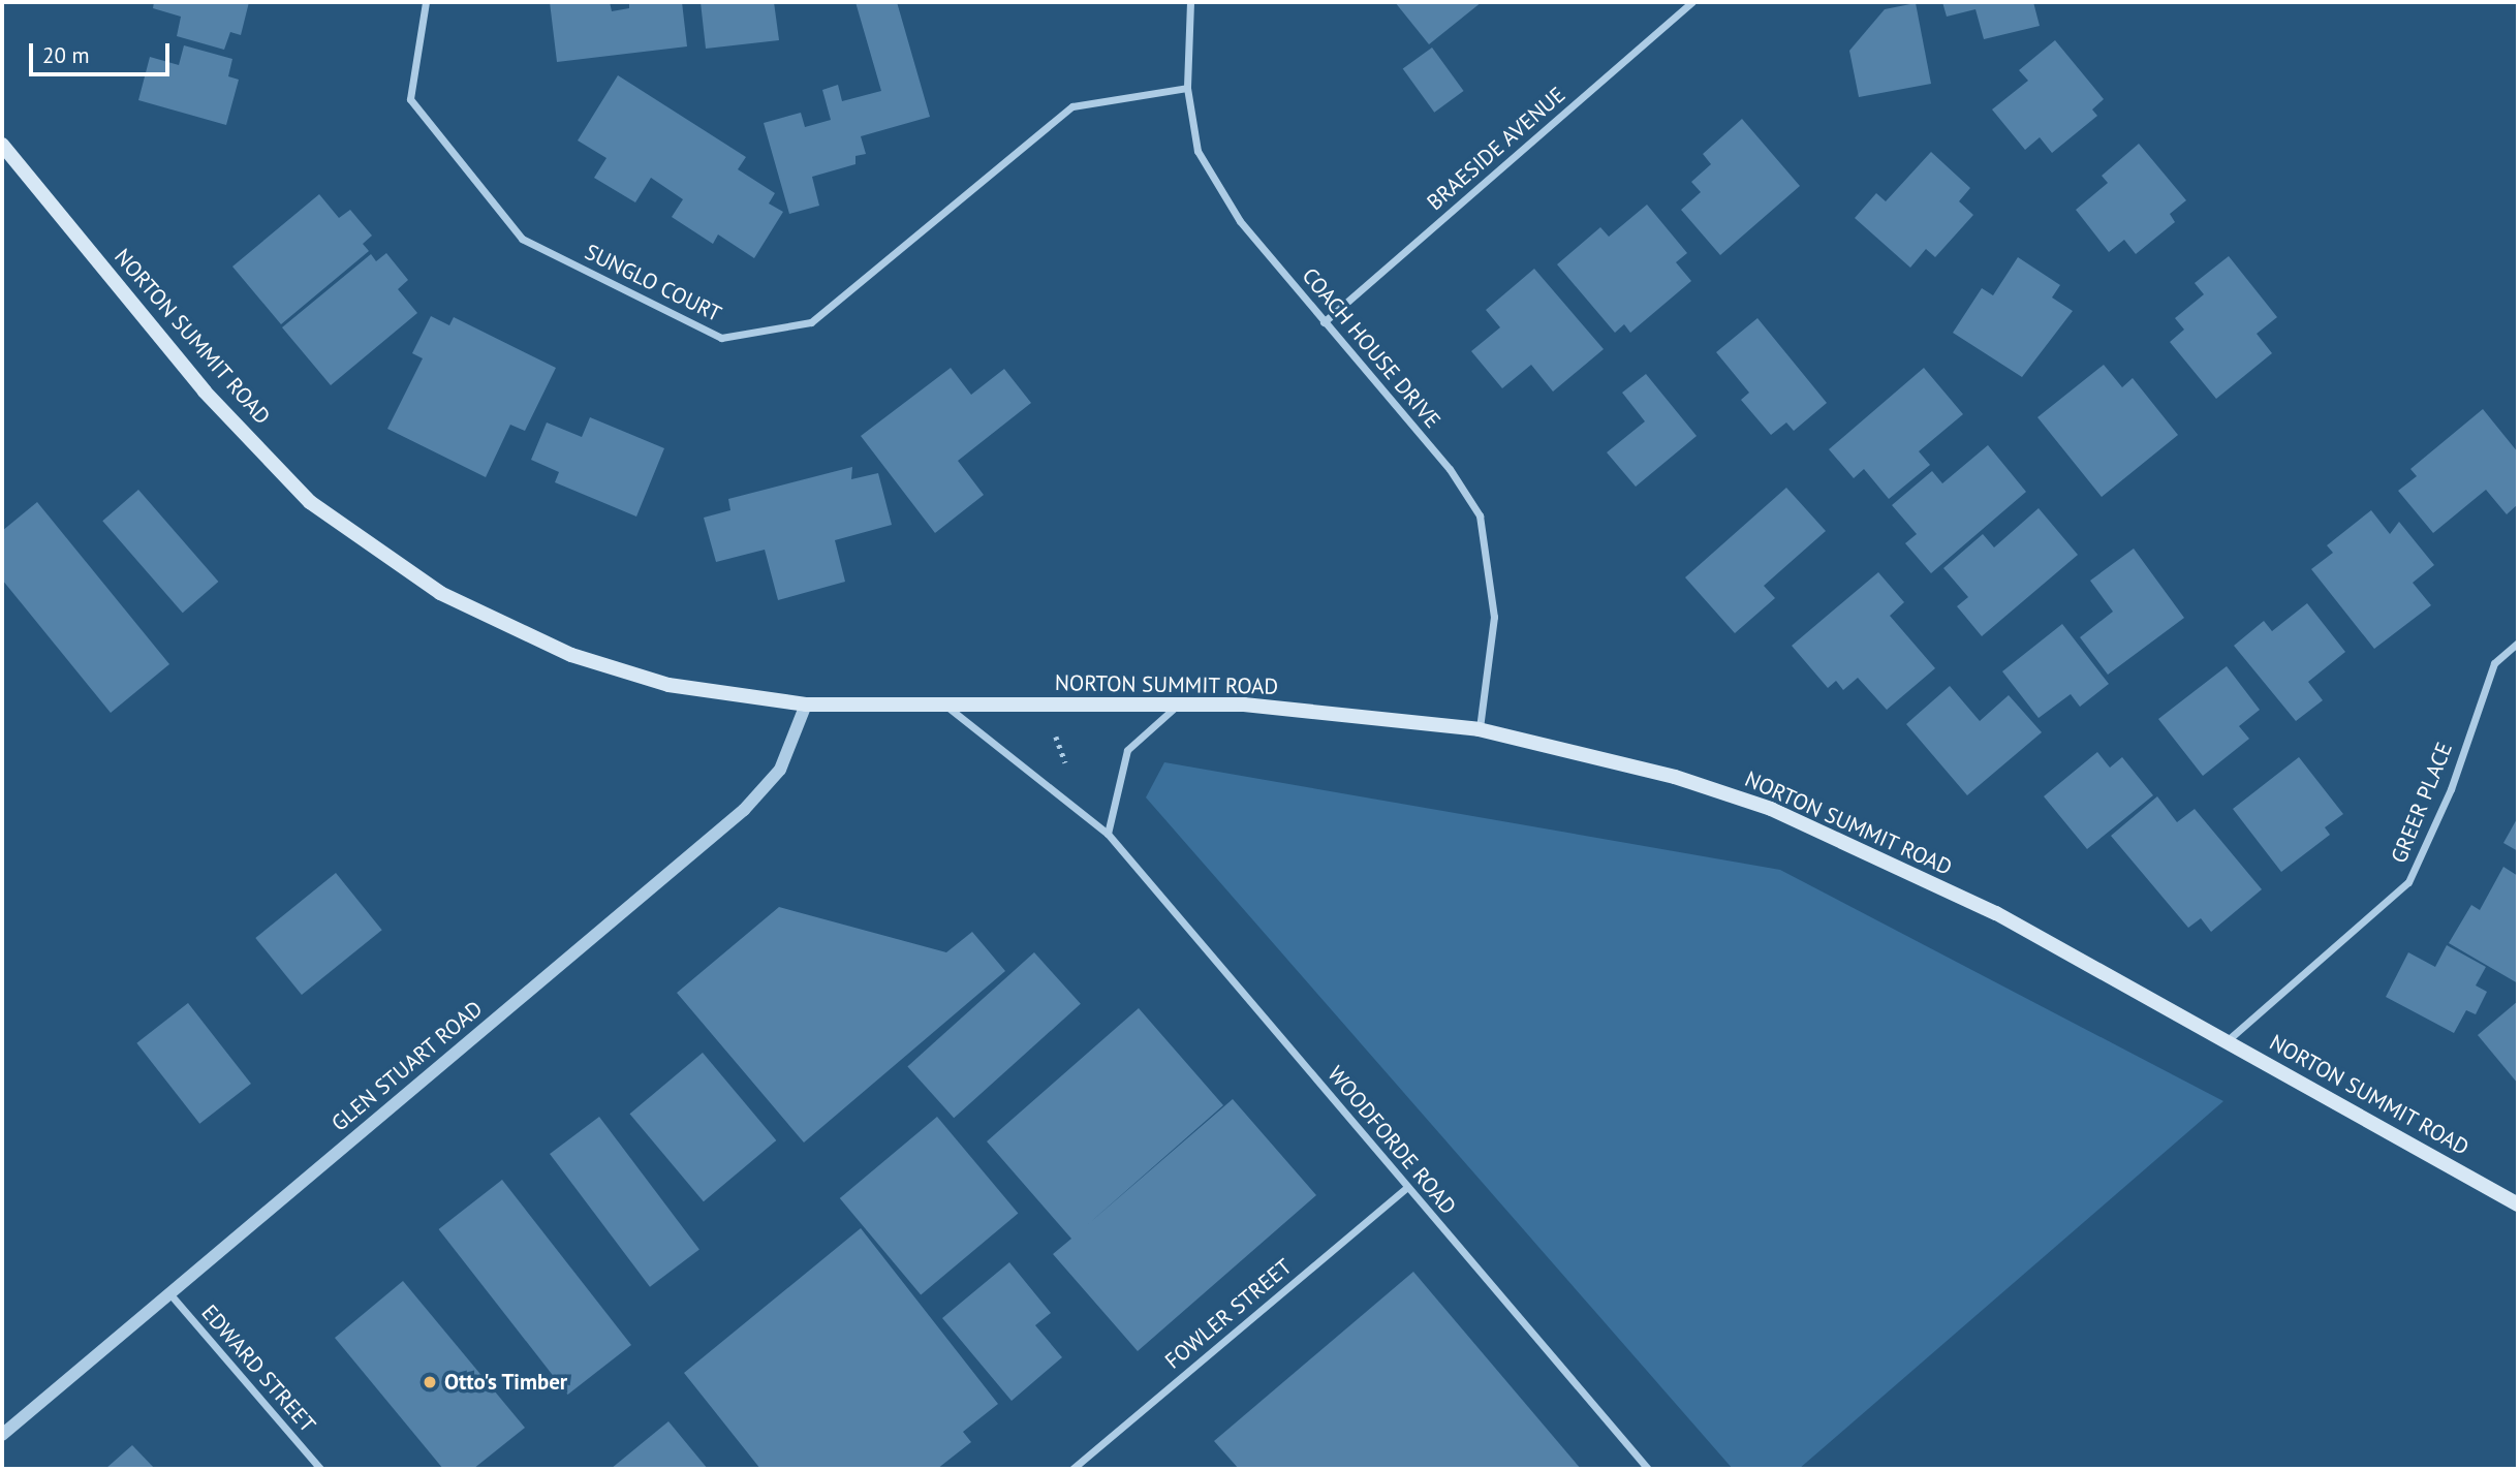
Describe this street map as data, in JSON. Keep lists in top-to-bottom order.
{
  "streets": {
    "main road": ["NORTON SUMMIT ROAD"],
    "street": [
      "BRAESIDE AVENUE",
      "SUNGLO COURT",
      "COACH HOUSE DRIVE",
      "GREER PLACE",
      "GLEN STUART ROAD",
      "WOODFORDE ROAD",
      "FOWLER STREET",
      "EDWARD STREET"
    ]
  },
  "crossings": [
    ["BRAESIDE AVENUE", "COACH HOUSE DRIVE"],
    ["SUNGLO COURT", "COACH HOUSE DRIVE"],
    ["NORTON SUMMIT ROAD", "COACH HOUSE DRIVE"],
    ["NORTON SUMMIT ROAD", "GREER PLACE"],
    ["NORTON SUMMIT ROAD", "GLEN STUART ROAD"],
    ["NORTON SUMMIT ROAD", "WOODFORDE ROAD"],
    ["GLEN STUART ROAD", "EDWARD STREET"],
    ["WOODFORDE ROAD", "FOWLER STREET"]
  ],
  "places": ["Otto's Timber"],
  "scale_bar": "20 m"
}
